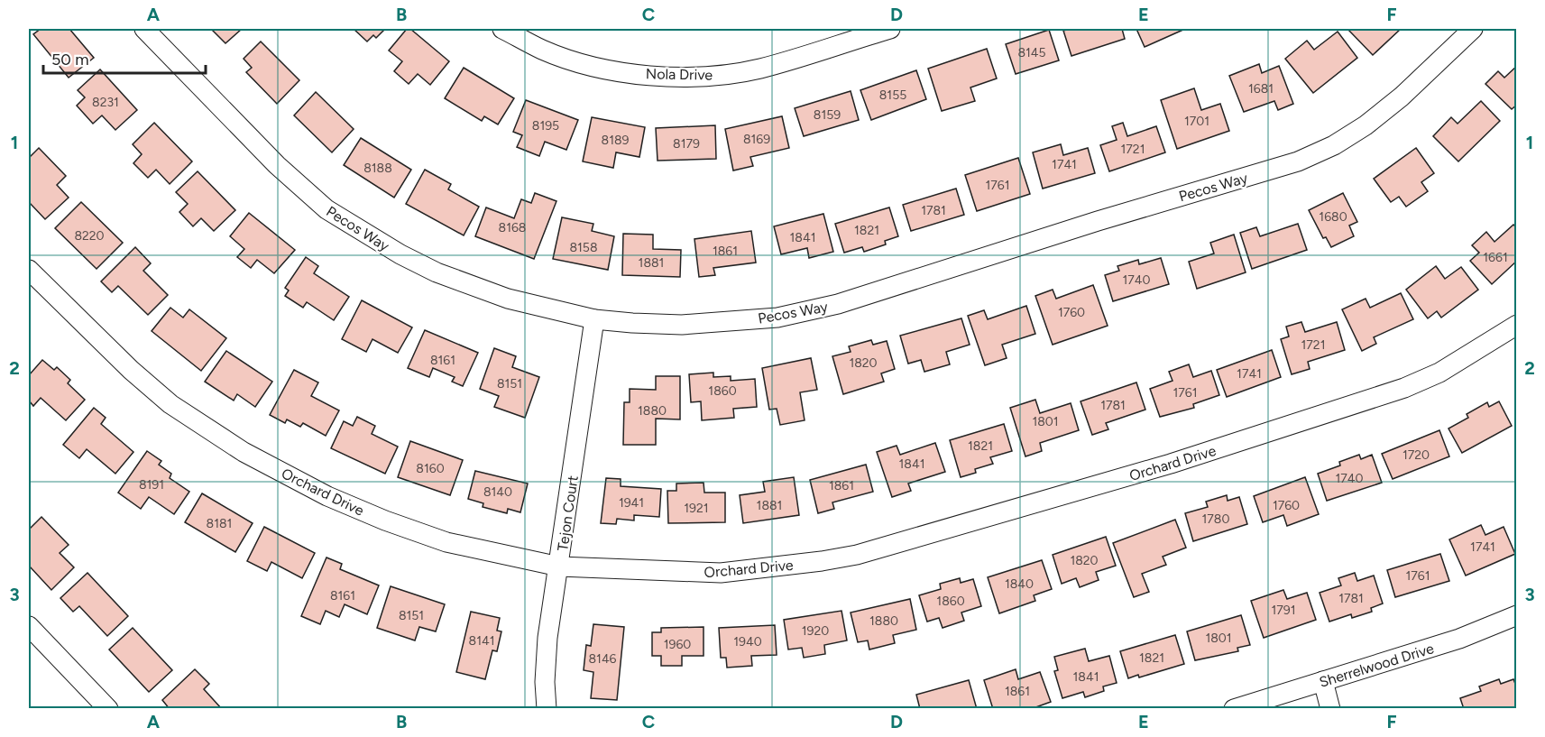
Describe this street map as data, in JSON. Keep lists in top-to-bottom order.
{
  "streets": {
    "street": [
      "Nola Drive",
      "Pecos Way",
      "Orchard Drive",
      "Tejon Court",
      "Sherrelwood Drive"
    ]
  },
  "crossings": [
    ["Pecos Way", "Tejon Court"],
    ["Orchard Drive", "Tejon Court"]
  ],
  "house_numbers": [
    "8145",
    "1681",
    "8155",
    "8231",
    "8159",
    "1701",
    "8195",
    "8169",
    "8189",
    "8179",
    "1721",
    "1741",
    "8188",
    "1761",
    "1781",
    "1680",
    "8168",
    "1821",
    "8220",
    "1841",
    "8158",
    "1861",
    "1661",
    "1881",
    "1740",
    "1760",
    "1721",
    "8161",
    "1820",
    "1741",
    "8151",
    "1860",
    "1761",
    "1781",
    "1880",
    "1801",
    "1821",
    "1720",
    "1841",
    "8160",
    "1740",
    "8191",
    "1861",
    "8140",
    "1941",
    "1881",
    "1760",
    "1921",
    "1780",
    "8181",
    "1741",
    "1820",
    "1761",
    "1840",
    "8161",
    "1781",
    "1860",
    "1791",
    "8151",
    "1880",
    "1920",
    "1801",
    "8141",
    "1940",
    "1960",
    "1821",
    "8146",
    "1841",
    "1861"
  ],
  "scale_bar": "50 m",
  "grid": {
    "columns": [
      "A",
      "B",
      "C",
      "D",
      "E",
      "F"
    ],
    "rows": ["1", "2", "3"]
  }
}
